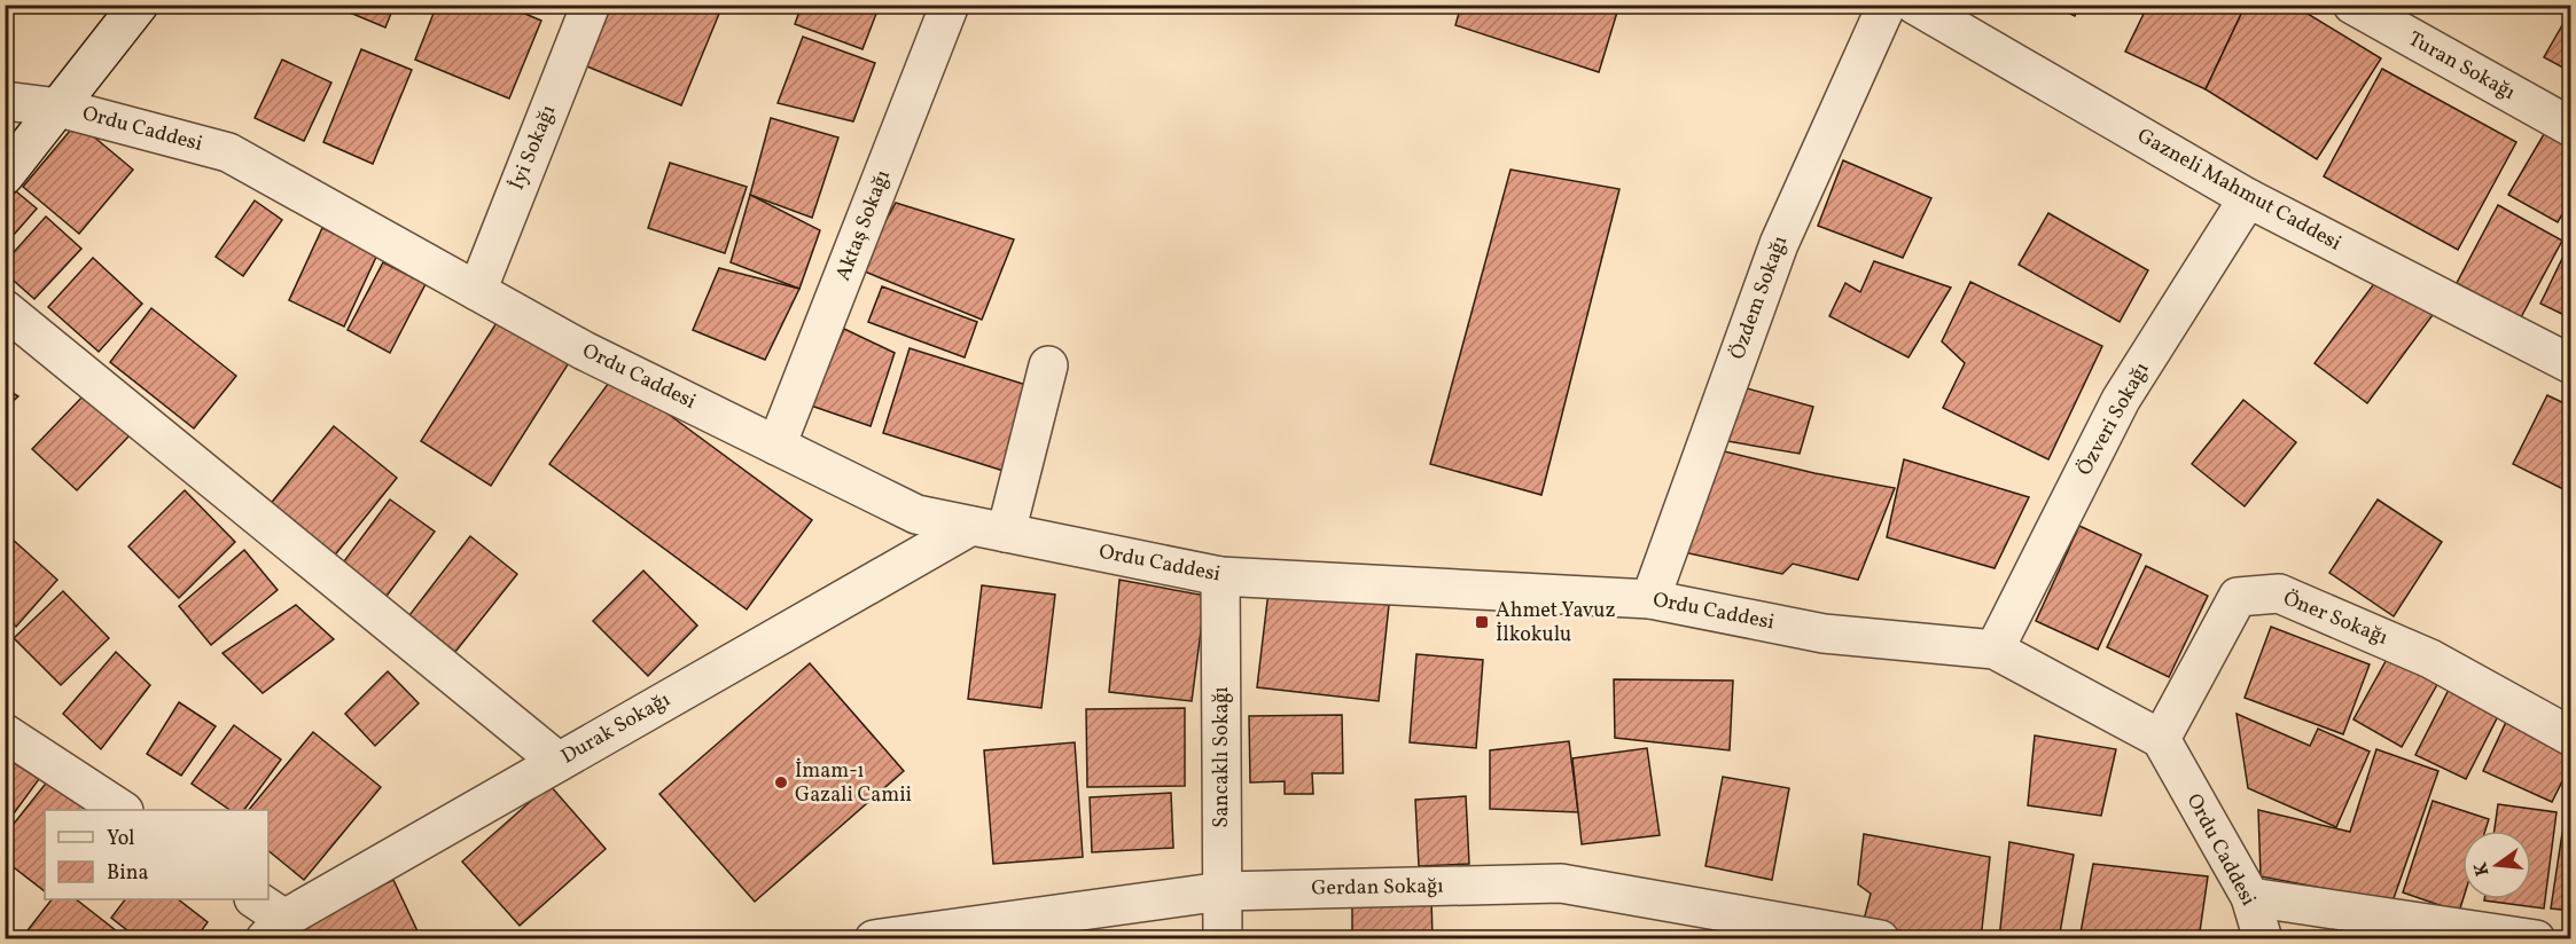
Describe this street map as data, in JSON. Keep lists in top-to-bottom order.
{
  "streets": {
    "street": [
      "Turan Sokağı",
      "Ordu Caddesi",
      "İyi Sokağı",
      "Gazneli Mahmut Caddesi",
      "Aktaş Sokağı",
      "Özdem Sokağı",
      "Özveri Sokağı",
      "Öner Sokağı",
      "Durak Sokağı",
      "Sancaklı Sokağı",
      "Gerdan Sokağı"
    ]
  },
  "crossings": [
    ["Ordu Caddesi", "İyi Sokağı"],
    ["Ordu Caddesi", "Aktaş Sokağı"],
    ["Ordu Caddesi", "Özdem Sokağı"],
    ["Ordu Caddesi", "Özveri Sokağı"],
    ["Ordu Caddesi", "Öner Sokağı"],
    ["Ordu Caddesi", "Durak Sokağı"],
    ["Ordu Caddesi", "Sancaklı Sokağı"],
    ["Gazneli Mahmut Caddesi", "Özveri Sokağı"],
    ["Sancaklı Sokağı", "Gerdan Sokağı"]
  ],
  "places": {
    "transit": ["Ahmet Yavuz İlkokulu"],
    "other": ["İmam-ı Gazali Camii"]
  },
  "legend": ["Yol", "Bina"],
  "north": "left"
}
